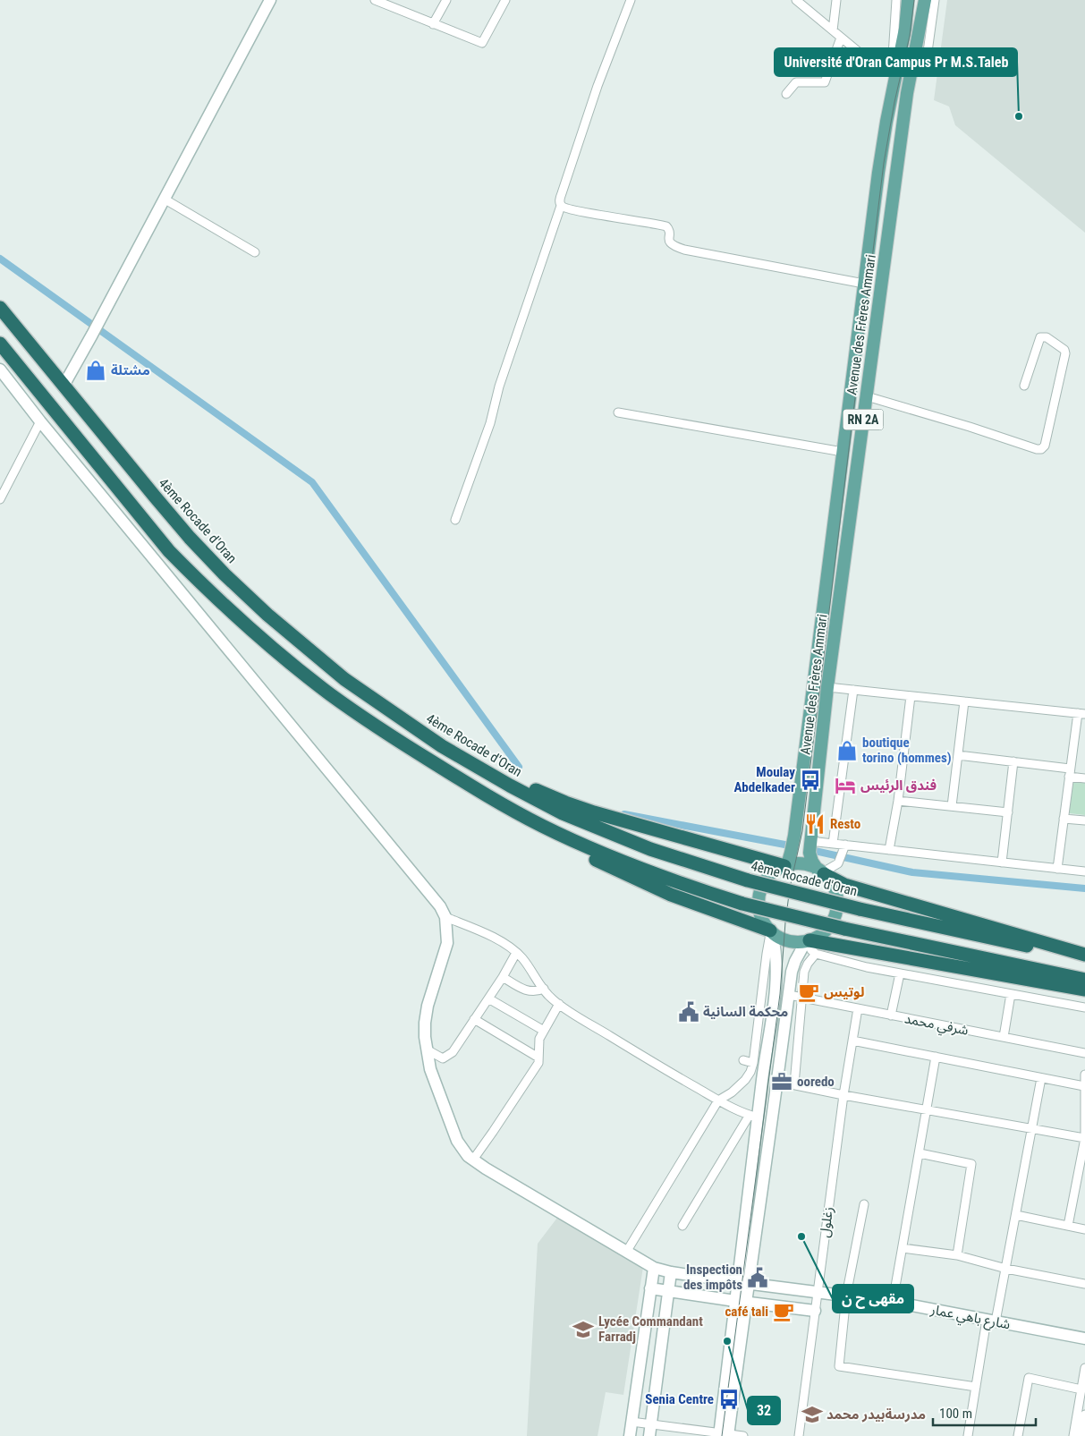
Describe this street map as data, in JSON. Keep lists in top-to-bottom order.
{
  "streets": {
    "highway": ["4ème Rocade d'Oran"],
    "main road": ["Avenue des Frères Ammari", "RN 2A", "شارع باهي عمار"],
    "street": ["شرفي محمد", "زغلول"]
  },
  "crossings": [
    ["شرفي محمد", "زغلول"],
    ["زغلول", "شارع باهي عمار"]
  ],
  "places": {
    "other": ["Université d'Oran Campus Pr M.S.Taleb", "مقهى ح ن", "32"],
    "shop": ["مشتلة", "boutique torino (hommes)"],
    "bus stop": ["Moulay Abdelkader", "Senia Centre"],
    "hotel": ["فندق الرئيس"],
    "restaurant": ["Resto"],
    "cafe": ["لوتيس", "café tali"],
    "public building": ["محكمة السانية", "Inspection des impôts"],
    "office": ["ooredo"],
    "school or university": ["Lycée Commandant Farradj", "مدرسةبيدر محمد"]
  },
  "scale_bar": "100 m"
}
